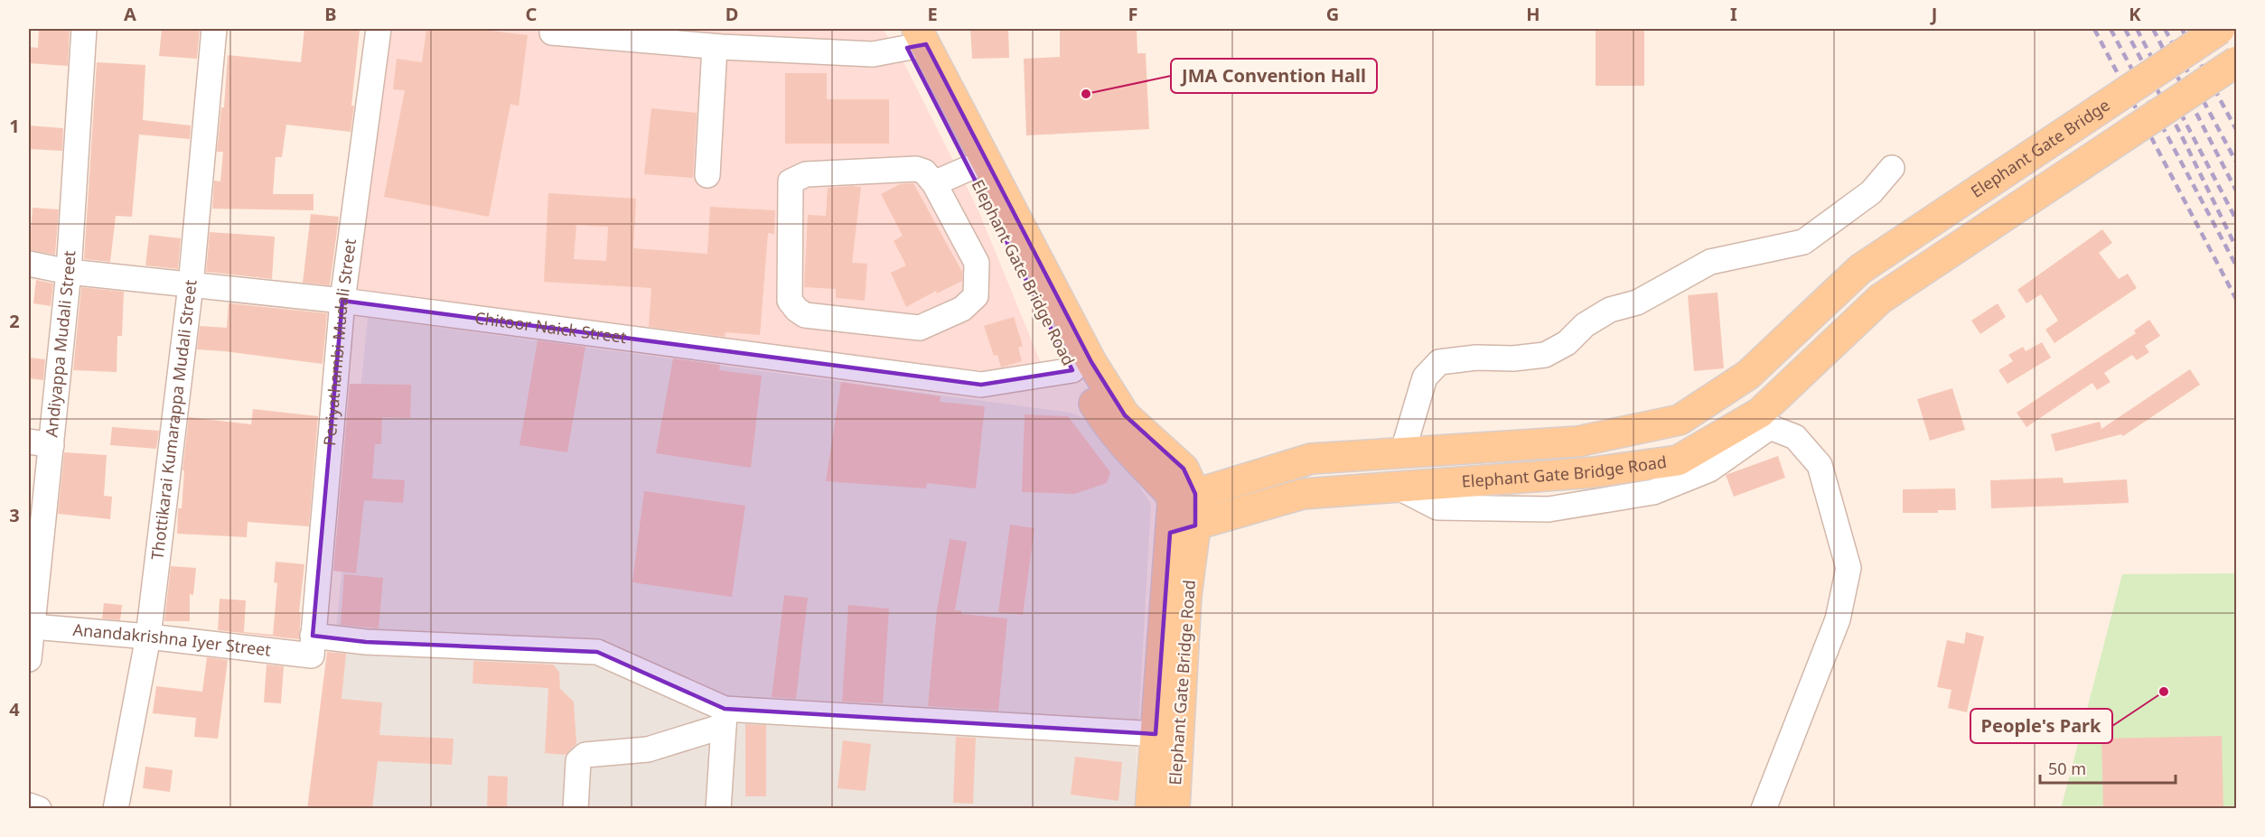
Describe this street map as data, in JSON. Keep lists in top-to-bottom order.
{
  "streets": {
    "main road": ["Elephant Gate Bridge", "Elephant Gate Bridge Road"],
    "street": [
      "Chitoor Naick Street",
      "Periyathambi Mudali Street",
      "Andiyappa Mudali Street",
      "Thottikarai Kumarappa Mudali Street",
      "Anandakrishna Iyer Street"
    ]
  },
  "crossings": [
    ["Elephant Gate Bridge", "Elephant Gate Bridge Road"],
    ["Elephant Gate Bridge Road", "Chitoor Naick Street"],
    ["Chitoor Naick Street", "Periyathambi Mudali Street"],
    ["Chitoor Naick Street", "Andiyappa Mudali Street"],
    ["Chitoor Naick Street", "Thottikarai Kumarappa Mudali Street"],
    ["Periyathambi Mudali Street", "Anandakrishna Iyer Street"],
    ["Andiyappa Mudali Street", "Anandakrishna Iyer Street"],
    ["Thottikarai Kumarappa Mudali Street", "Anandakrishna Iyer Street"]
  ],
  "places": ["JMA Convention Hall", "People's Park"],
  "scale_bar": "50 m",
  "grid": {
    "columns": [
      "A",
      "B",
      "C",
      "D",
      "E",
      "F",
      "G",
      "H",
      "I",
      "J",
      "K"
    ],
    "rows": [
      "1",
      "2",
      "3",
      "4"
    ]
  }
}
